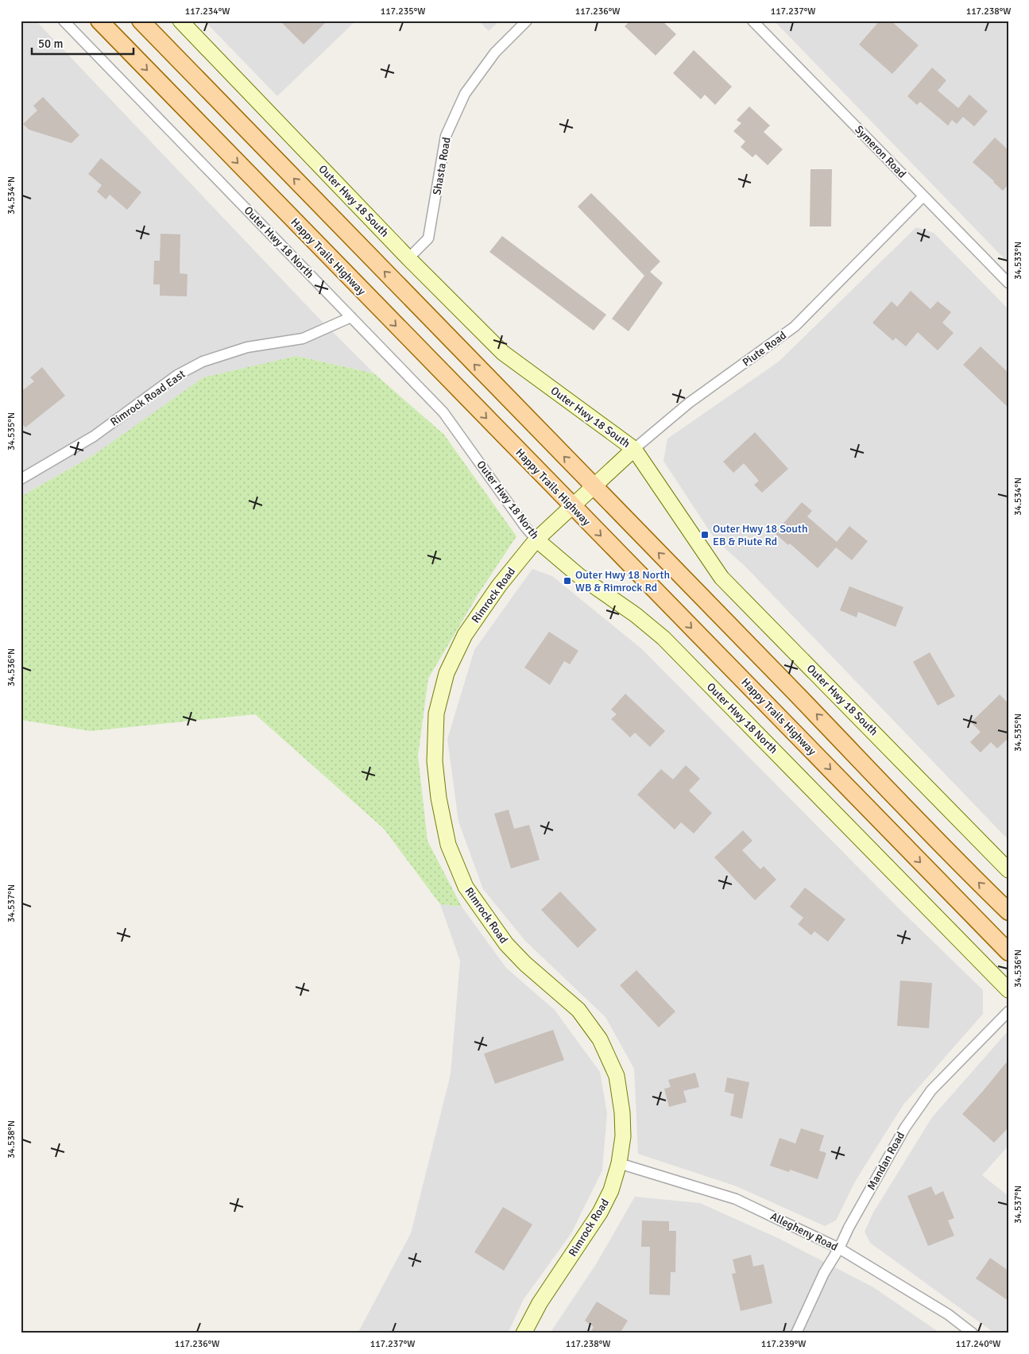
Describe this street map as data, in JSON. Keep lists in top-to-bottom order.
{
  "streets": {
    "main road": ["Happy Trails Highway"],
    "street": [
      "Symeron Road",
      "Shasta Road",
      "Outer Hwy 18 South",
      "Outer Hwy 18 North",
      "Piute Road",
      "Rimrock Road East",
      "Rimrock Road",
      "Mandan Road",
      "Allegheny Road"
    ]
  },
  "crossings": [
    ["Symeron Road", "Piute Road"],
    ["Shasta Road", "Outer Hwy 18 South"],
    ["Outer Hwy 18 South", "Piute Road"],
    ["Outer Hwy 18 North", "Rimrock Road East"],
    ["Outer Hwy 18 North", "Rimrock Road"],
    ["Happy Trails Highway", "Rimrock Road"],
    ["Piute Road", "Rimrock Road"],
    ["Rimrock Road", "Allegheny Road"],
    ["Mandan Road", "Allegheny Road"]
  ],
  "places": {
    "transit": ["Outer Hwy 18 South EB & Piute Rd", "Outer Hwy 18 North WB & Rimrock Rd"]
  },
  "scale_bar": "50 m",
  "coordinates": [
    "117.234°W",
    "117.235°W",
    "117.236°W",
    "117.237°W",
    "117.238°W",
    "34.534°N",
    "34.533°N",
    "34.535°N",
    "34.536°N",
    "34.537°N",
    "34.538°N",
    "117.239°W",
    "117.240°W"
  ]
}
